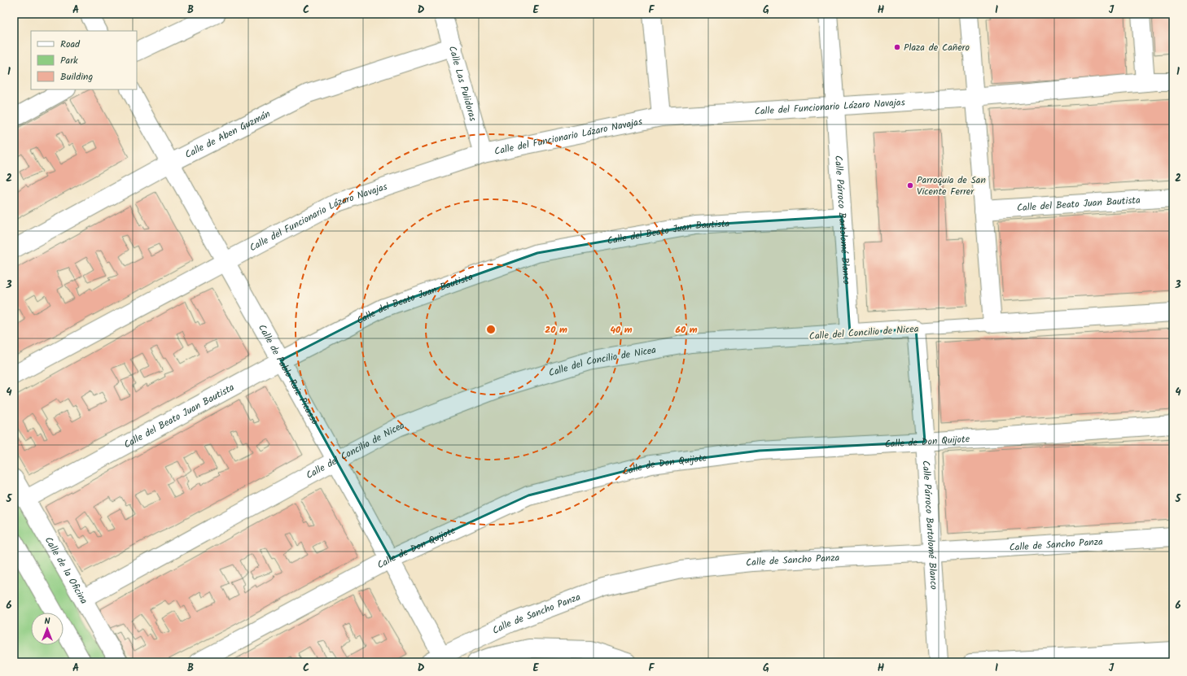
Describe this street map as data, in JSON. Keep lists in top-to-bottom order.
{
  "streets": {
    "street": [
      "Calle Las Pulidoras",
      "Calle del Funcionario Lázaro Navajas",
      "Calle de Aben Guzmán",
      "Calle del Beato Juan Bautista",
      "Calle Párroco Bartolomé Blanco",
      "Calle del Concilio de Nicea",
      "Calle de Pablo Ruiz Picasso",
      "Calle de Don Quijote",
      "Calle de Sancho Panza",
      "Calle de la Oficina"
    ]
  },
  "crossings": [
    ["Calle Las Pulidoras", "Calle del Funcionario Lázaro Navajas"],
    ["Calle Las Pulidoras", "Calle de Aben Guzmán"],
    ["Calle del Funcionario Lázaro Navajas", "Calle Párroco Bartolomé Blanco"],
    ["Calle del Funcionario Lázaro Navajas", "Calle de Pablo Ruiz Picasso"],
    ["Calle de Aben Guzmán", "Calle de Pablo Ruiz Picasso"],
    ["Calle del Beato Juan Bautista", "Calle Párroco Bartolomé Blanco"],
    ["Calle del Beato Juan Bautista", "Calle de Pablo Ruiz Picasso"],
    ["Calle del Beato Juan Bautista", "Calle de la Oficina"],
    ["Calle Párroco Bartolomé Blanco", "Calle del Concilio de Nicea"],
    ["Calle Párroco Bartolomé Blanco", "Calle de Don Quijote"],
    ["Calle Párroco Bartolomé Blanco", "Calle de Sancho Panza"],
    ["Calle del Concilio de Nicea", "Calle de Pablo Ruiz Picasso"],
    ["Calle del Concilio de Nicea", "Calle de la Oficina"],
    ["Calle de Pablo Ruiz Picasso", "Calle de Don Quijote"],
    ["Calle de Pablo Ruiz Picasso", "Calle de Sancho Panza"]
  ],
  "places": ["Plaza de Cañero", "Parroquia de San Vicente Ferrer"],
  "legend": ["Road", "Park", "Building"],
  "north": "top",
  "grid": {
    "columns": [
      "A",
      "B",
      "C",
      "D",
      "E",
      "F",
      "G",
      "H",
      "I",
      "J"
    ],
    "rows": [
      "1",
      "2",
      "3",
      "4",
      "5",
      "6"
    ]
  },
  "rings": ["20 m", "40 m", "60 m"]
}
